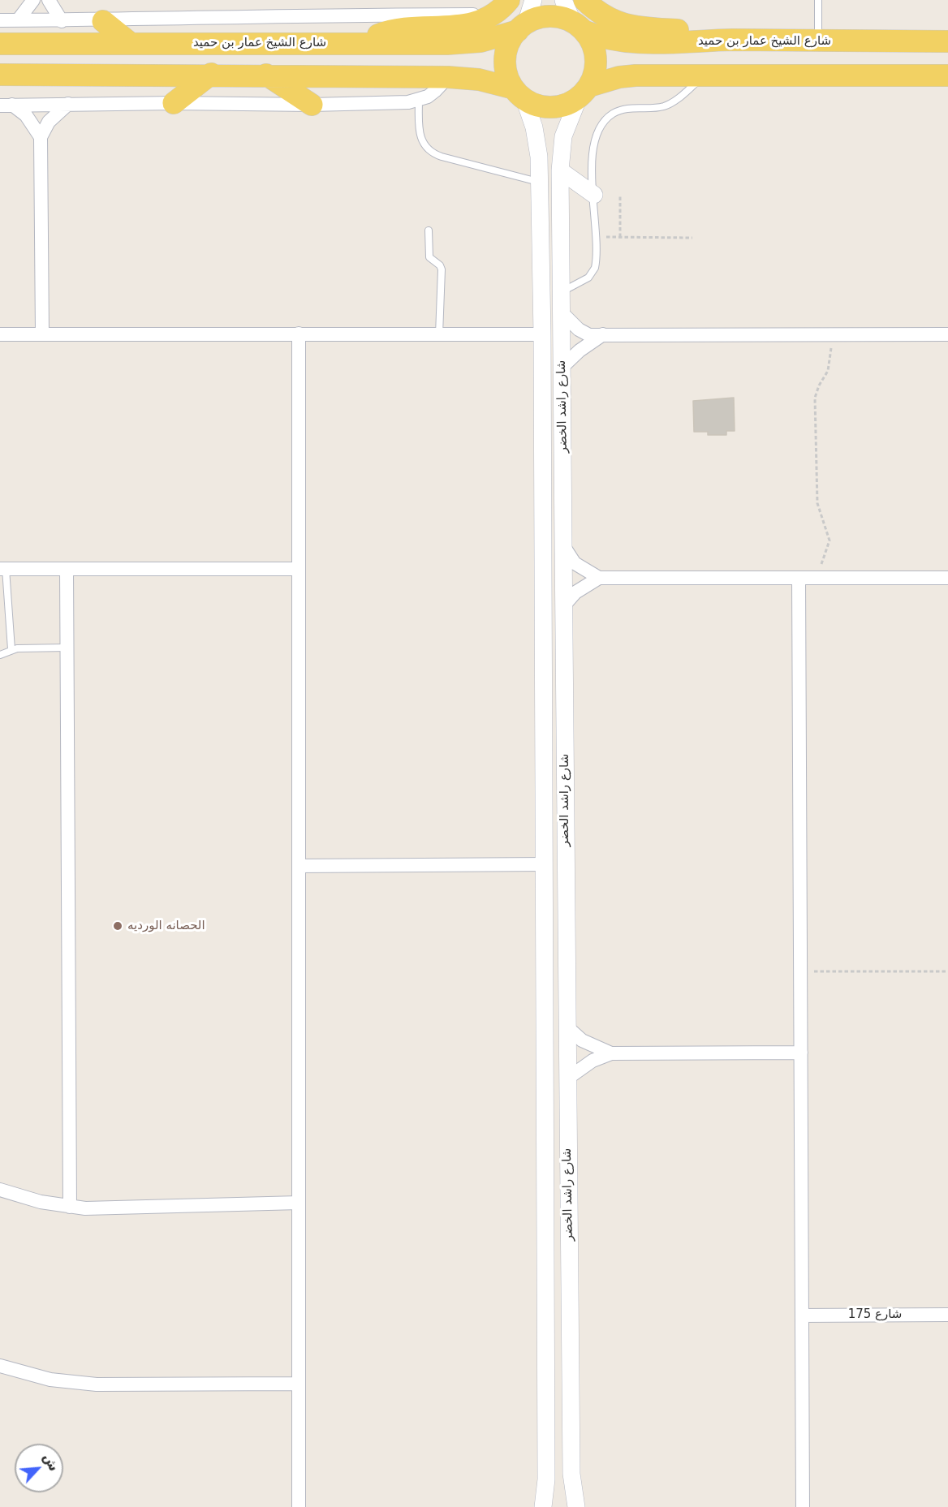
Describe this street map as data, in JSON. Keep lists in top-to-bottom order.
{
  "streets": {
    "main road": ["شارع الشيخ عمار بن حميد"],
    "street": ["شارع راشد الخضر", "شارع 175"]
  },
  "crossings": [
    ["شارع الشيخ عمار بن حميد", "شارع راشد الخضر"]
  ],
  "places": ["الحصانه الورديه"],
  "north": "top right"
}
